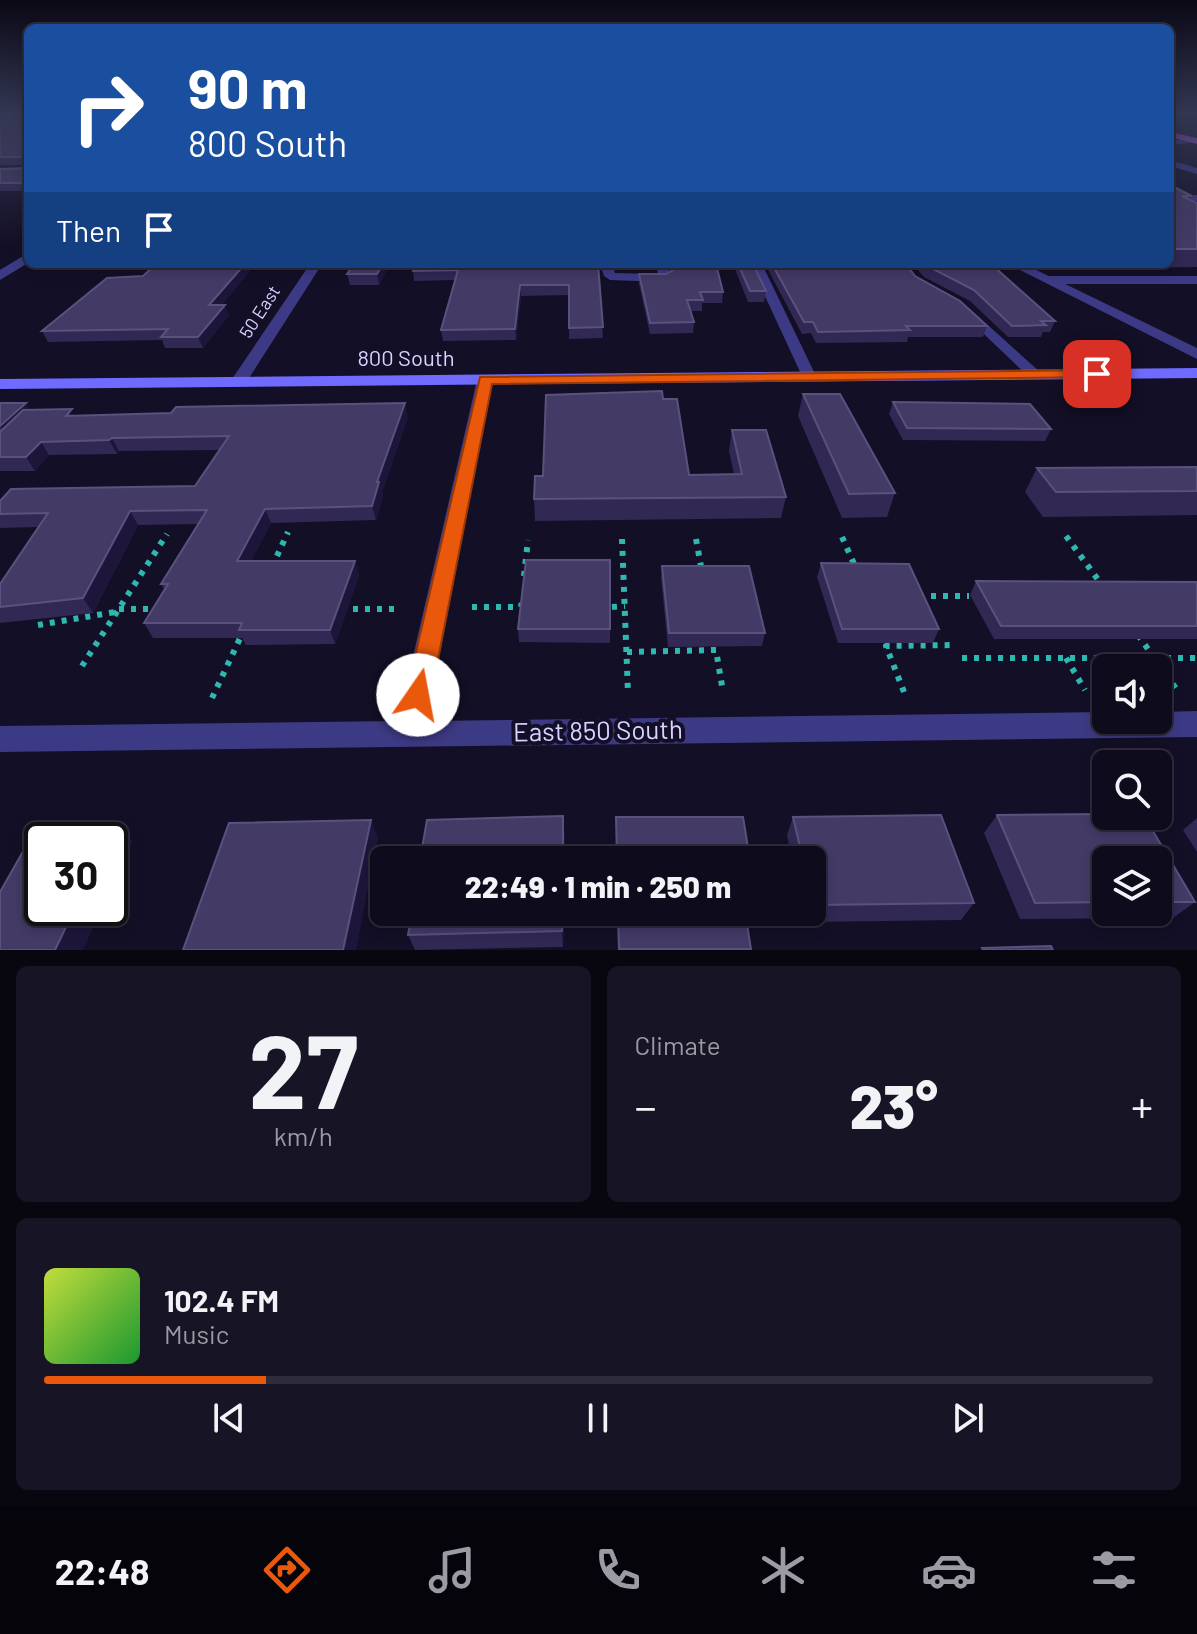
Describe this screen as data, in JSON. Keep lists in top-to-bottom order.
{
  "streets": {
    "main road": ["800 South"],
    "street": ["50 East", "East 850 South"]
  },
  "crossings": [
    ["50 East", "800 South"]
  ],
  "page": {
    "turn": ["90 m", "800 South"],
    "then": "Then",
    "limit": "30",
    "trip": "22:49 · 1 min · 250 m",
    "tile": [
      ["27", "km/h"],
      "Climate"
    ],
    "heat": ["−", "23°", "+"],
    "song": ["102.4 FM", "Music"],
    "tabs": "22:48"
  }
}
